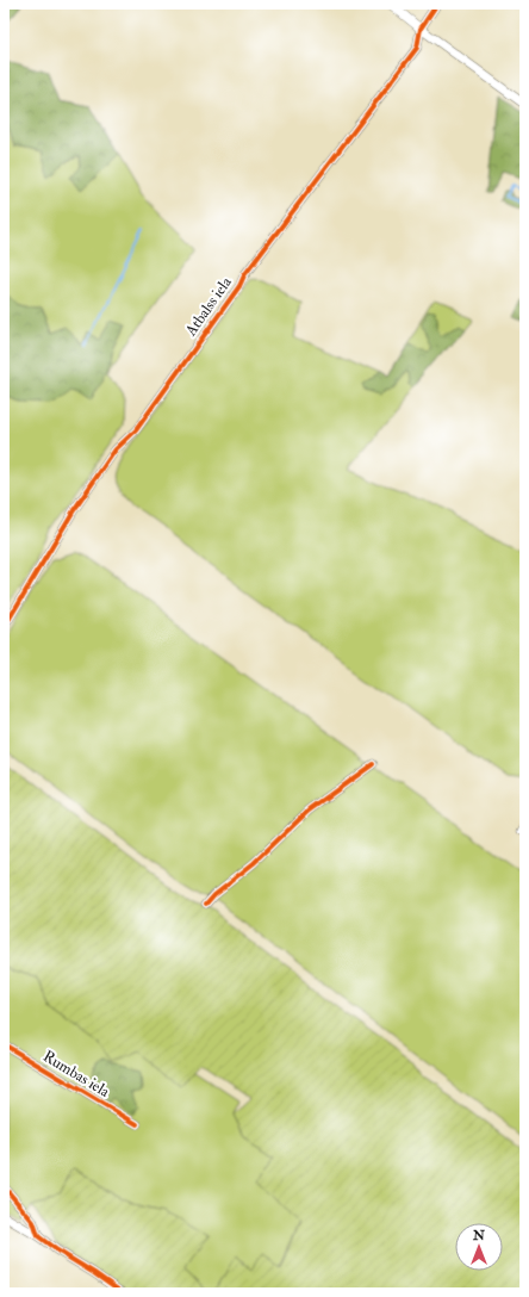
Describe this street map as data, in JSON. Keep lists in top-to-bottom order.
{
  "streets": {
    "street": ["Atbalss iela", "Rumbas iela"]
  },
  "north": "top"
}
